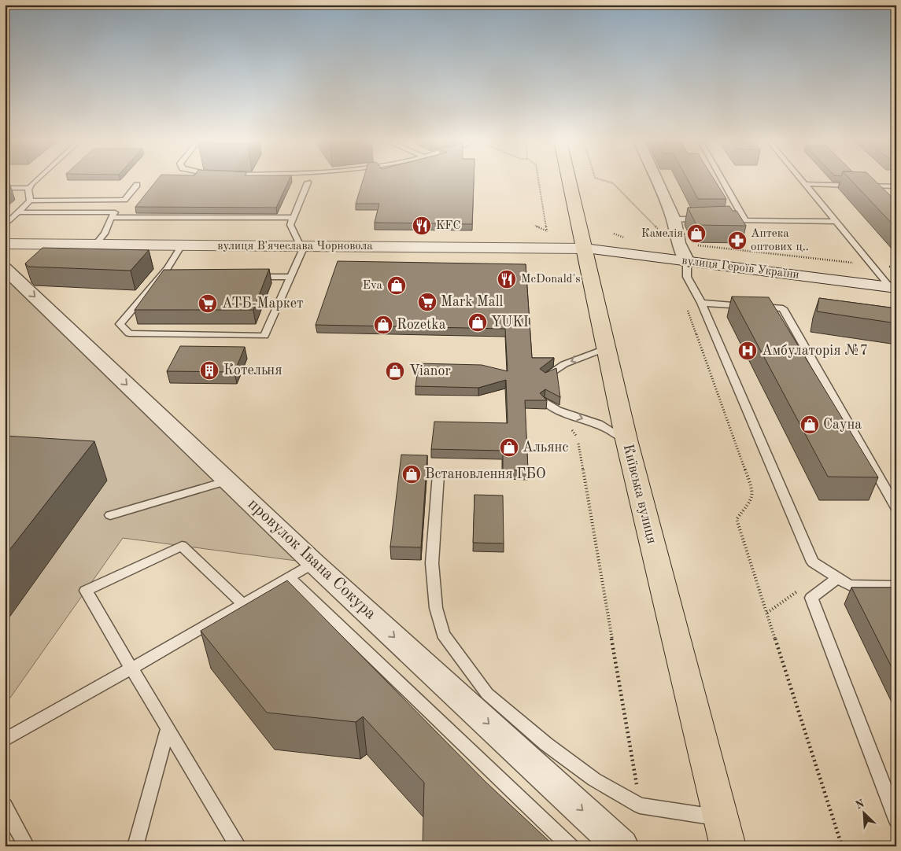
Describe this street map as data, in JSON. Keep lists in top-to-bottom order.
{
  "streets": {
    "main road": ["Київська вулиця"],
    "street": ["вулиця Вʼячеслава Чорновола", "вулиця Героїв України", "провулок Івана Сокура"]
  },
  "crossings": [
    ["вулиця Вʼячеслава Чорновола", "вулиця Героїв України"],
    ["вулиця Вʼячеслава Чорновола", "Київська вулиця"],
    ["вулиця Героїв України", "Київська вулиця"]
  ],
  "one_way": ["провулок Івана Сокура"],
  "places": {
    "restaurant": ["KFC", "McDonald's"],
    "shop": [
      "Камелія",
      "Eva",
      "YUKI",
      "Rozetka",
      "Vianor",
      "Сауна",
      "Альянс",
      "Встановлення ГБО"
    ],
    "pharmacy": ["Аптека оптових ц‥"],
    "supermarket": ["Mark Mall", "АТБ-Маркет"],
    "hospital": ["Амбулаторія №7"],
    "building": ["Котельня"]
  },
  "north": "top left"
}
